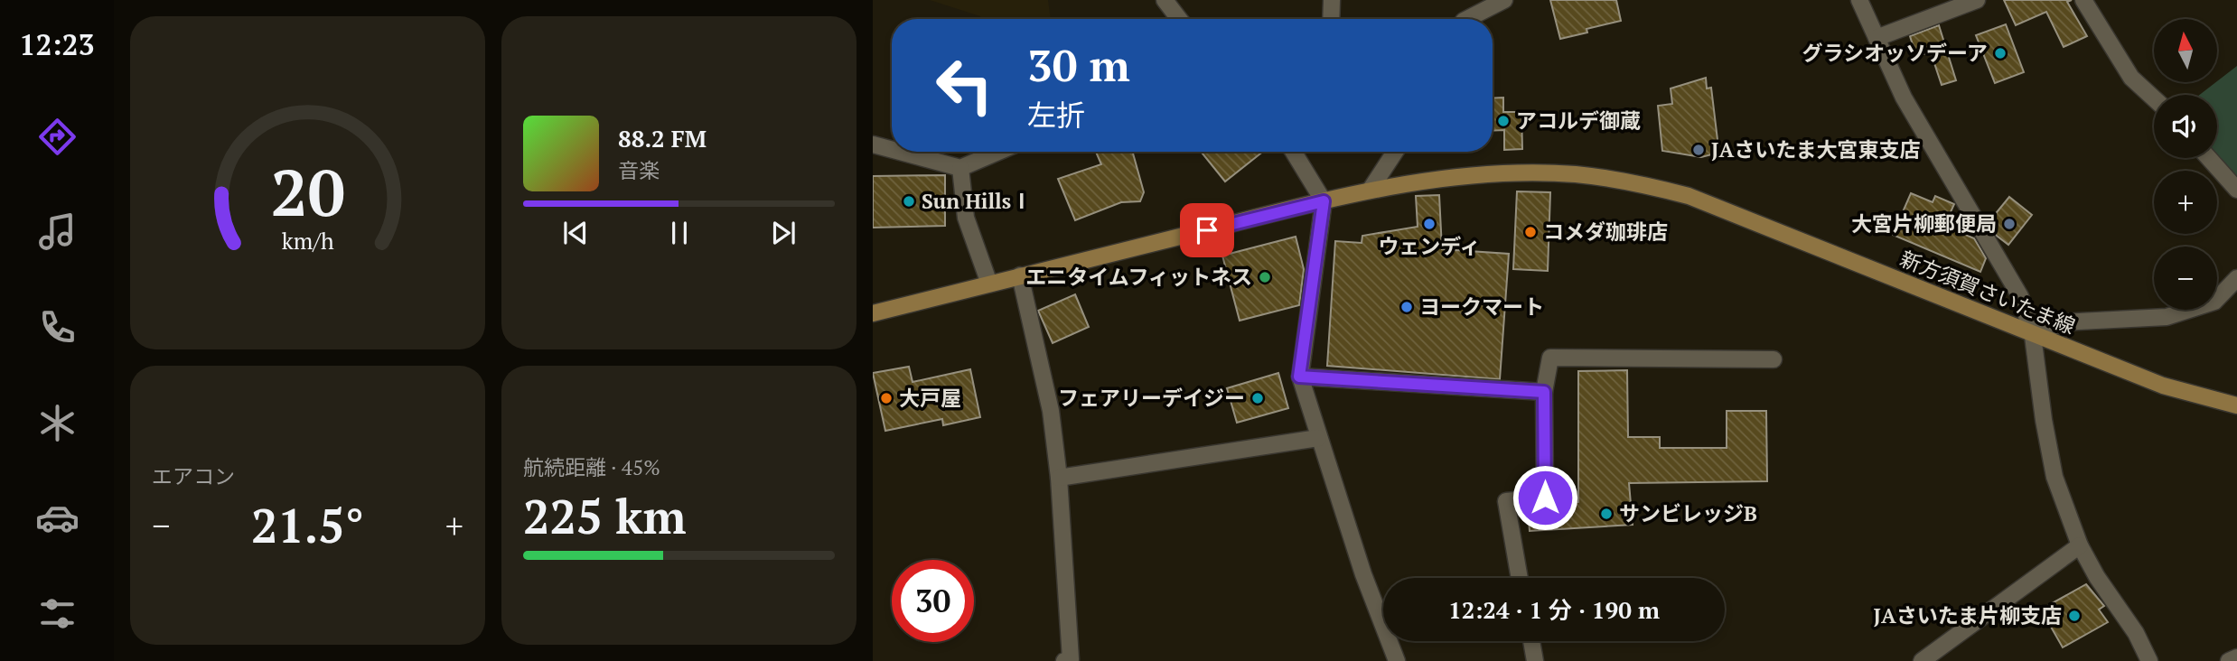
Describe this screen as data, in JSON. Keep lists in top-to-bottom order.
{
  "streets": {
    "main road": ["新方須賀さいたま線"]
  },
  "places": [
    "グラシオッソデーア",
    "アコルデ御蔵",
    "JAさいたま大宮東支店",
    "Sun HillsⅠ",
    "ウェンディ",
    "大宮片柳郵便局",
    "コメダ珈琲店",
    "エニタイムフィットネス",
    "ヨークマート",
    "大戸屋",
    "フェアリーデイジー",
    "サンビレッジB",
    "JAさいたま片柳支店"
  ],
  "north": "top",
  "page": {
    "tabs": "12:23",
    "map_buttons": ["+", "−"],
    "turn": ["30 m", "左折"],
    "song": ["88.2 FM", "音楽"],
    "tile": [
      "エアコン",
      ["航続距離 · 45%", "225 km"]
    ],
    "heat": ["−", "21.5°", "+"],
    "limit": "30",
    "trip": "12:24 · 1 分 · 190 m",
    "gauge": ["20", "km/h"]
  }
}
